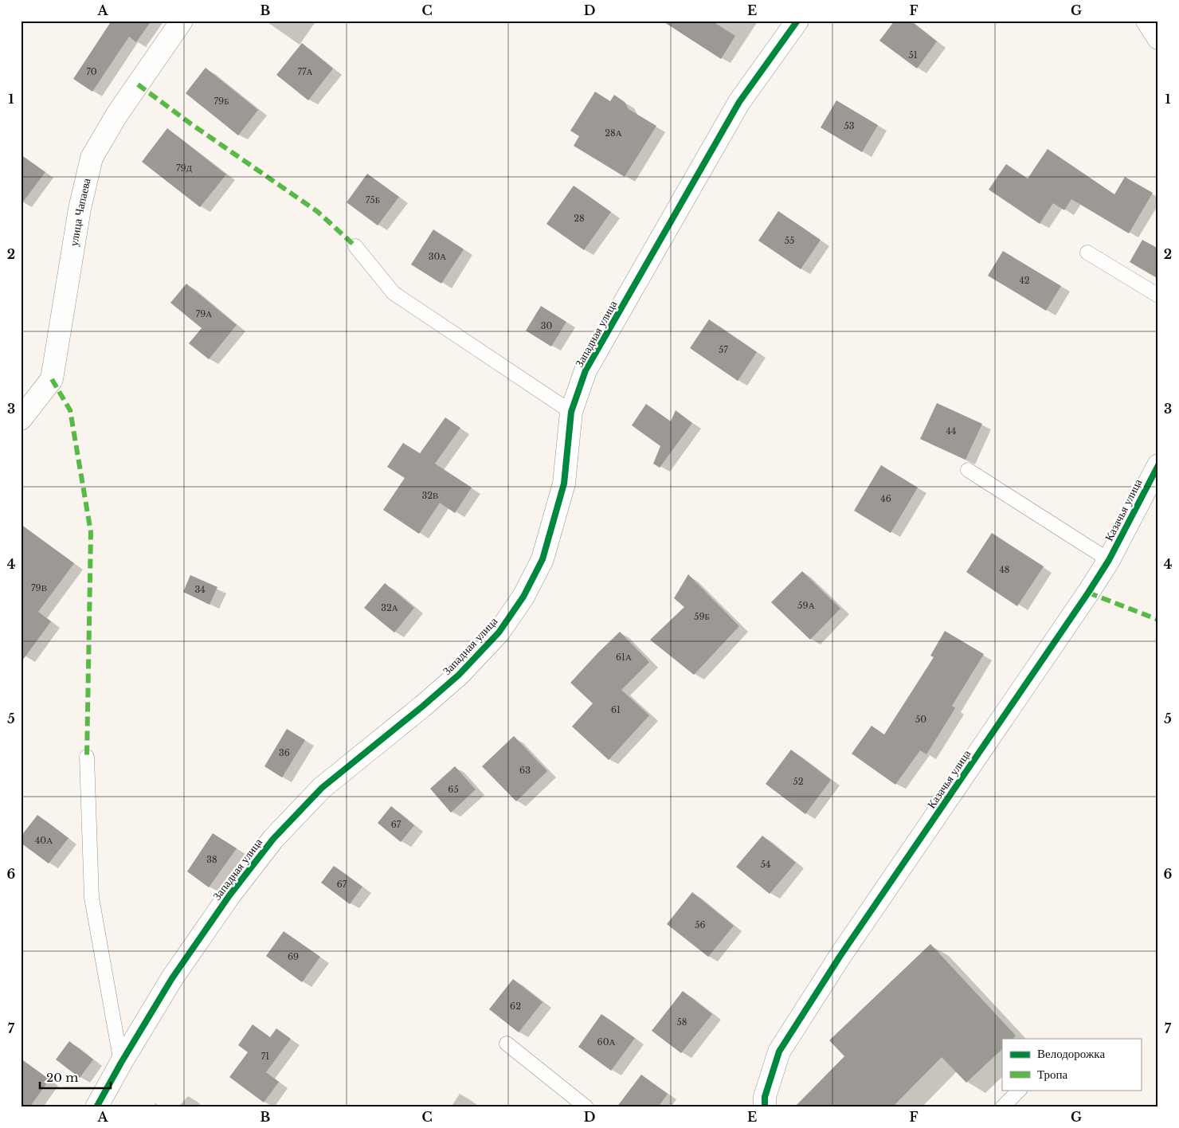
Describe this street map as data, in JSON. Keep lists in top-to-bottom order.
{
  "streets": {
    "street": ["улица Чапаева", "Западная улица", "Казачья улица"]
  },
  "house_numbers": [
    "51",
    "70",
    "77А",
    "79Б",
    "53",
    "28А",
    "79Д",
    "75Б",
    "28",
    "55",
    "30А",
    "42",
    "79А",
    "30",
    "57",
    "44",
    "32В",
    "46",
    "48",
    "79В",
    "34",
    "59А",
    "32А",
    "59Б",
    "61А",
    "61",
    "50",
    "36",
    "63",
    "52",
    "65",
    "67",
    "40А",
    "38",
    "54",
    "67",
    "56",
    "69",
    "62",
    "58",
    "60А",
    "71"
  ],
  "legend": ["Велодорожка", "Тропа"],
  "scale_bar": "20 m",
  "grid": {
    "columns": [
      "A",
      "B",
      "C",
      "D",
      "E",
      "F",
      "G"
    ],
    "rows": [
      "1",
      "2",
      "3",
      "4",
      "5",
      "6",
      "7"
    ]
  }
}
